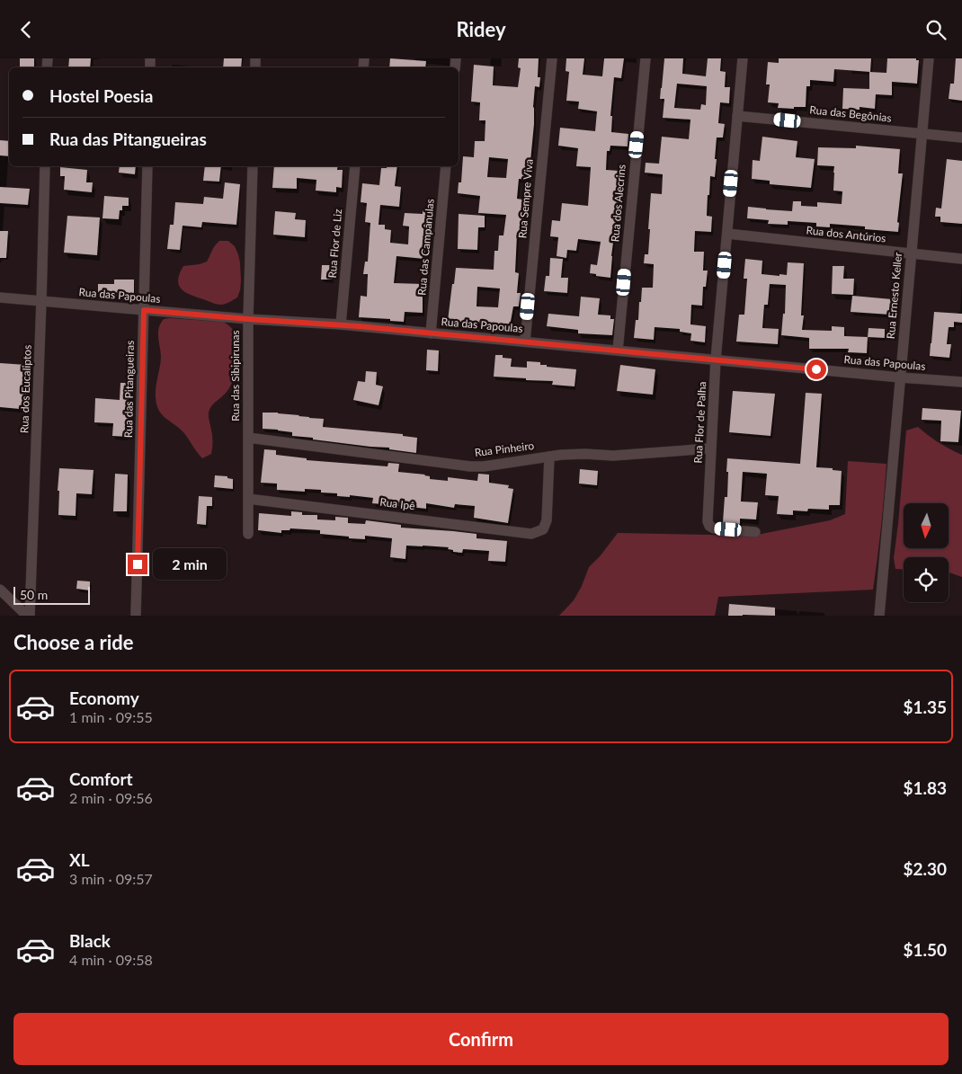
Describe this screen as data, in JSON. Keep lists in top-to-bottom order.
{
  "streets": {
    "street": [
      "Rua das Begônias",
      "Rua Sempre Viva",
      "Rua dos Alecrins",
      "Rua dos Antúrios",
      "Rua Flor de Liz",
      "Rua das Campânulas",
      "Rua das Papoulas",
      "Rua Ernesto Keller",
      "Rua das Sibipirunas",
      "Rua dos Eucaliptos",
      "Rua das Pitangueiras",
      "Rua Flor de Palha",
      "Rua Pinheiro",
      "Rua Ipê"
    ]
  },
  "crossings": [
    ["Rua das Begônias", "Rua Ernesto Keller"],
    ["Rua das Begônias", "Rua Flor de Palha"],
    ["Rua Sempre Viva", "Rua das Papoulas"],
    ["Rua dos Alecrins", "Rua das Papoulas"],
    ["Rua dos Antúrios", "Rua Ernesto Keller"],
    ["Rua dos Antúrios", "Rua Flor de Palha"],
    ["Rua Flor de Liz", "Rua das Papoulas"],
    ["Rua das Campânulas", "Rua das Papoulas"],
    ["Rua das Papoulas", "Rua Ernesto Keller"],
    ["Rua das Papoulas", "Rua das Sibipirunas"],
    ["Rua das Papoulas", "Rua dos Eucaliptos"],
    ["Rua das Papoulas", "Rua das Pitangueiras"],
    ["Rua das Papoulas", "Rua Flor de Palha"],
    ["Rua das Sibipirunas", "Rua Pinheiro"],
    ["Rua das Sibipirunas", "Rua Ipê"],
    ["Rua Flor de Palha", "Rua Pinheiro"],
    ["Rua Pinheiro", "Rua Ipê"]
  ],
  "scale_bar": "50 m",
  "north": "bottom",
  "page": {
    "header": "Ridey",
    "banner": ["Hostel Poesia", "Rua das Pitangueiras"],
    "bubble": "2 min",
    "scale": "50 m",
    "heading": "Choose a ride",
    "list": [
      {
        "name": "Economy",
        "note": "1 min · 09:55",
        "value": "$1.35"
      },
      {
        "name": "Comfort",
        "note": "2 min · 09:56",
        "value": "$1.83"
      },
      {
        "name": "XL",
        "note": "3 min · 09:57",
        "value": "$2.30"
      },
      {
        "name": "Black",
        "note": "4 min · 09:58",
        "value": "$1.50"
      }
    ],
    "buttons": "Confirm"
  }
}
